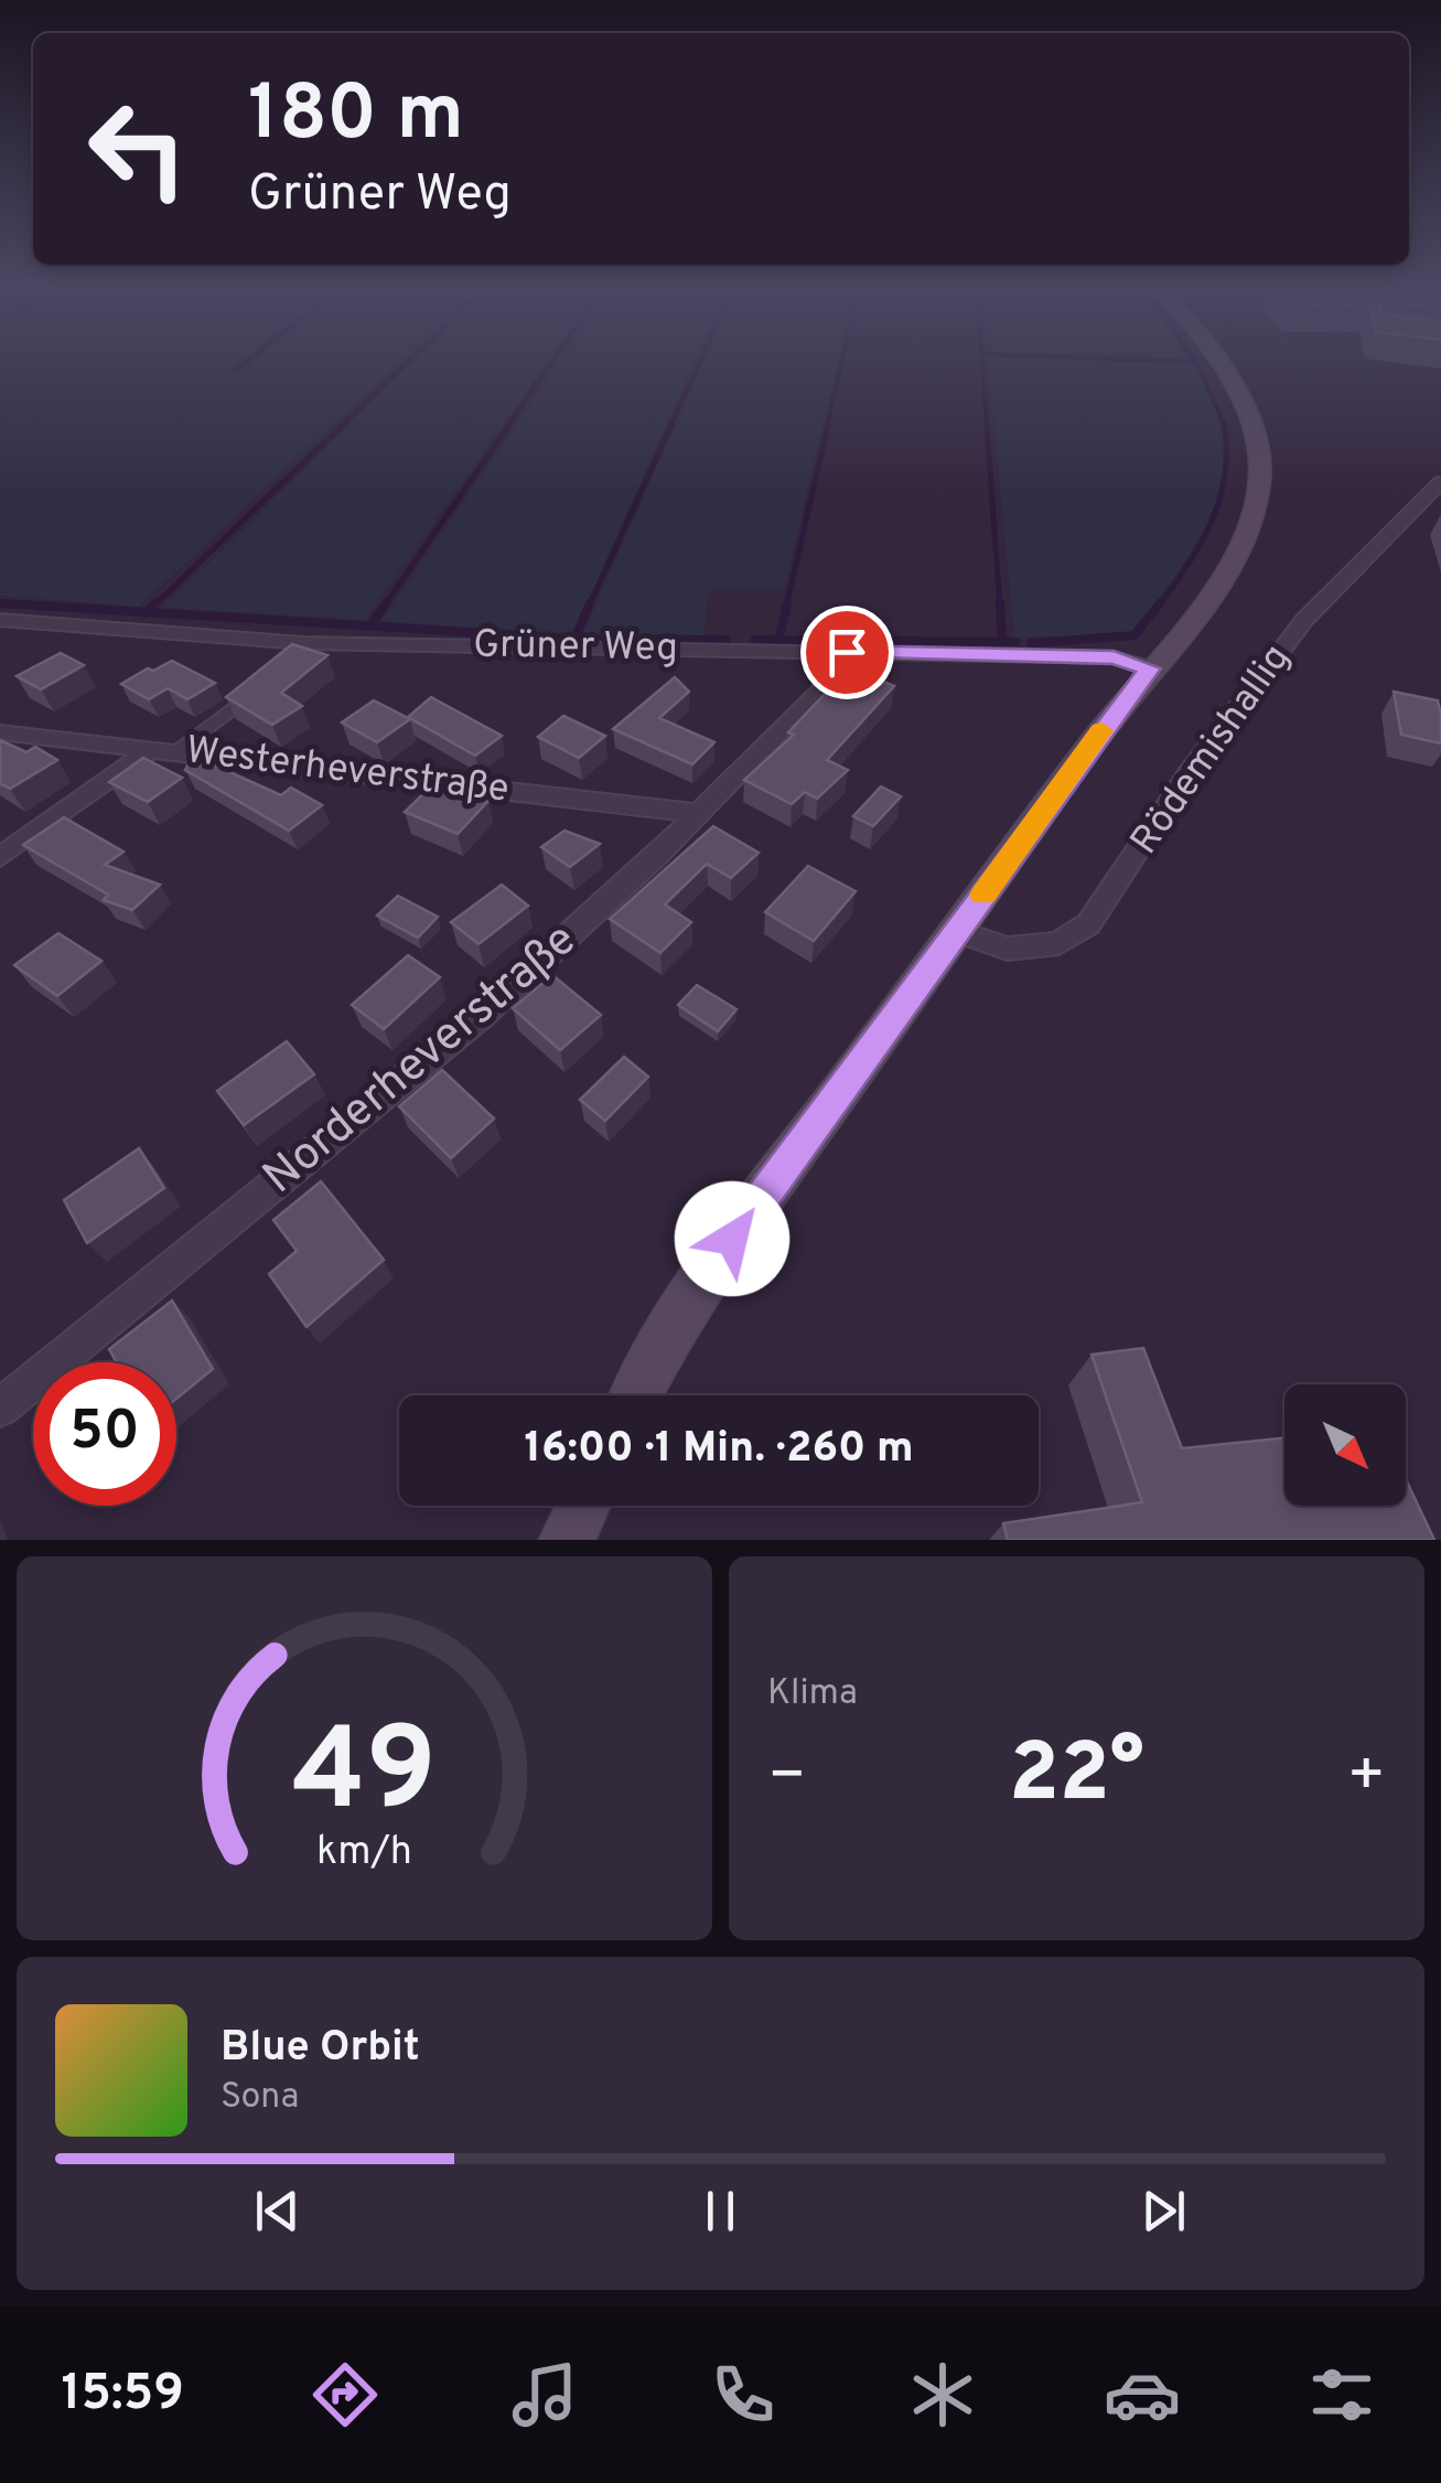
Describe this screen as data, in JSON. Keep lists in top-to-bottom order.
{
  "streets": {
    "street": [
      "Grüner Weg",
      "Rödemishallig",
      "Westerheverstraße",
      "Norderheverstraße"
    ]
  },
  "crossings": [
    ["Westerheverstraße", "Norderheverstraße"]
  ],
  "north": "bottom right",
  "page": {
    "turn": ["180 m", "Grüner Weg"],
    "limit": "50",
    "trip": "16:00 · 1 Min. · 260 m",
    "tile": "Klima",
    "heat": ["−", "22°", "+"],
    "song": ["Blue Orbit", "Sona"],
    "tabs": "15:59",
    "gauge": ["49", "km/h"]
  }
}
